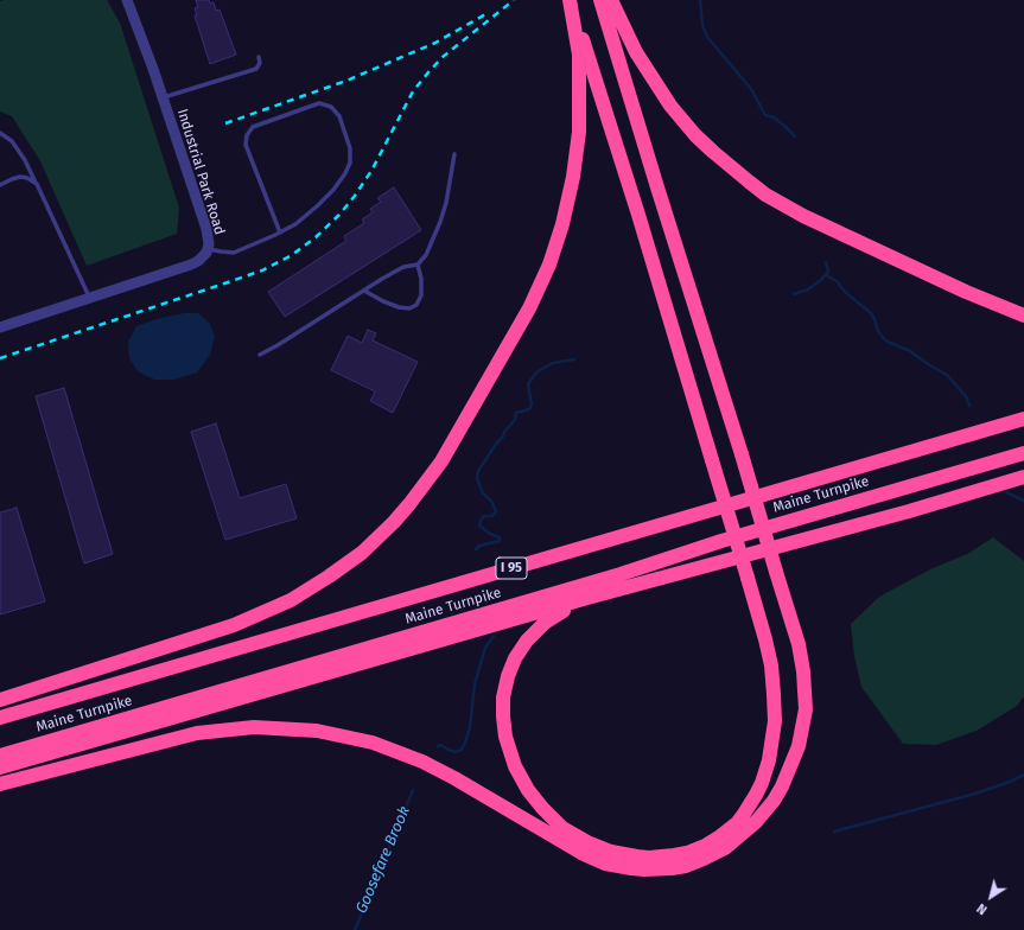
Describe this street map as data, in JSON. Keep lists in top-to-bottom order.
{
  "streets": {
    "highway": ["Maine Turnpike", "I 95"],
    "street": ["Industrial Park Road"]
  },
  "water": ["Goosefare Brook"],
  "north": "bottom left"
}
